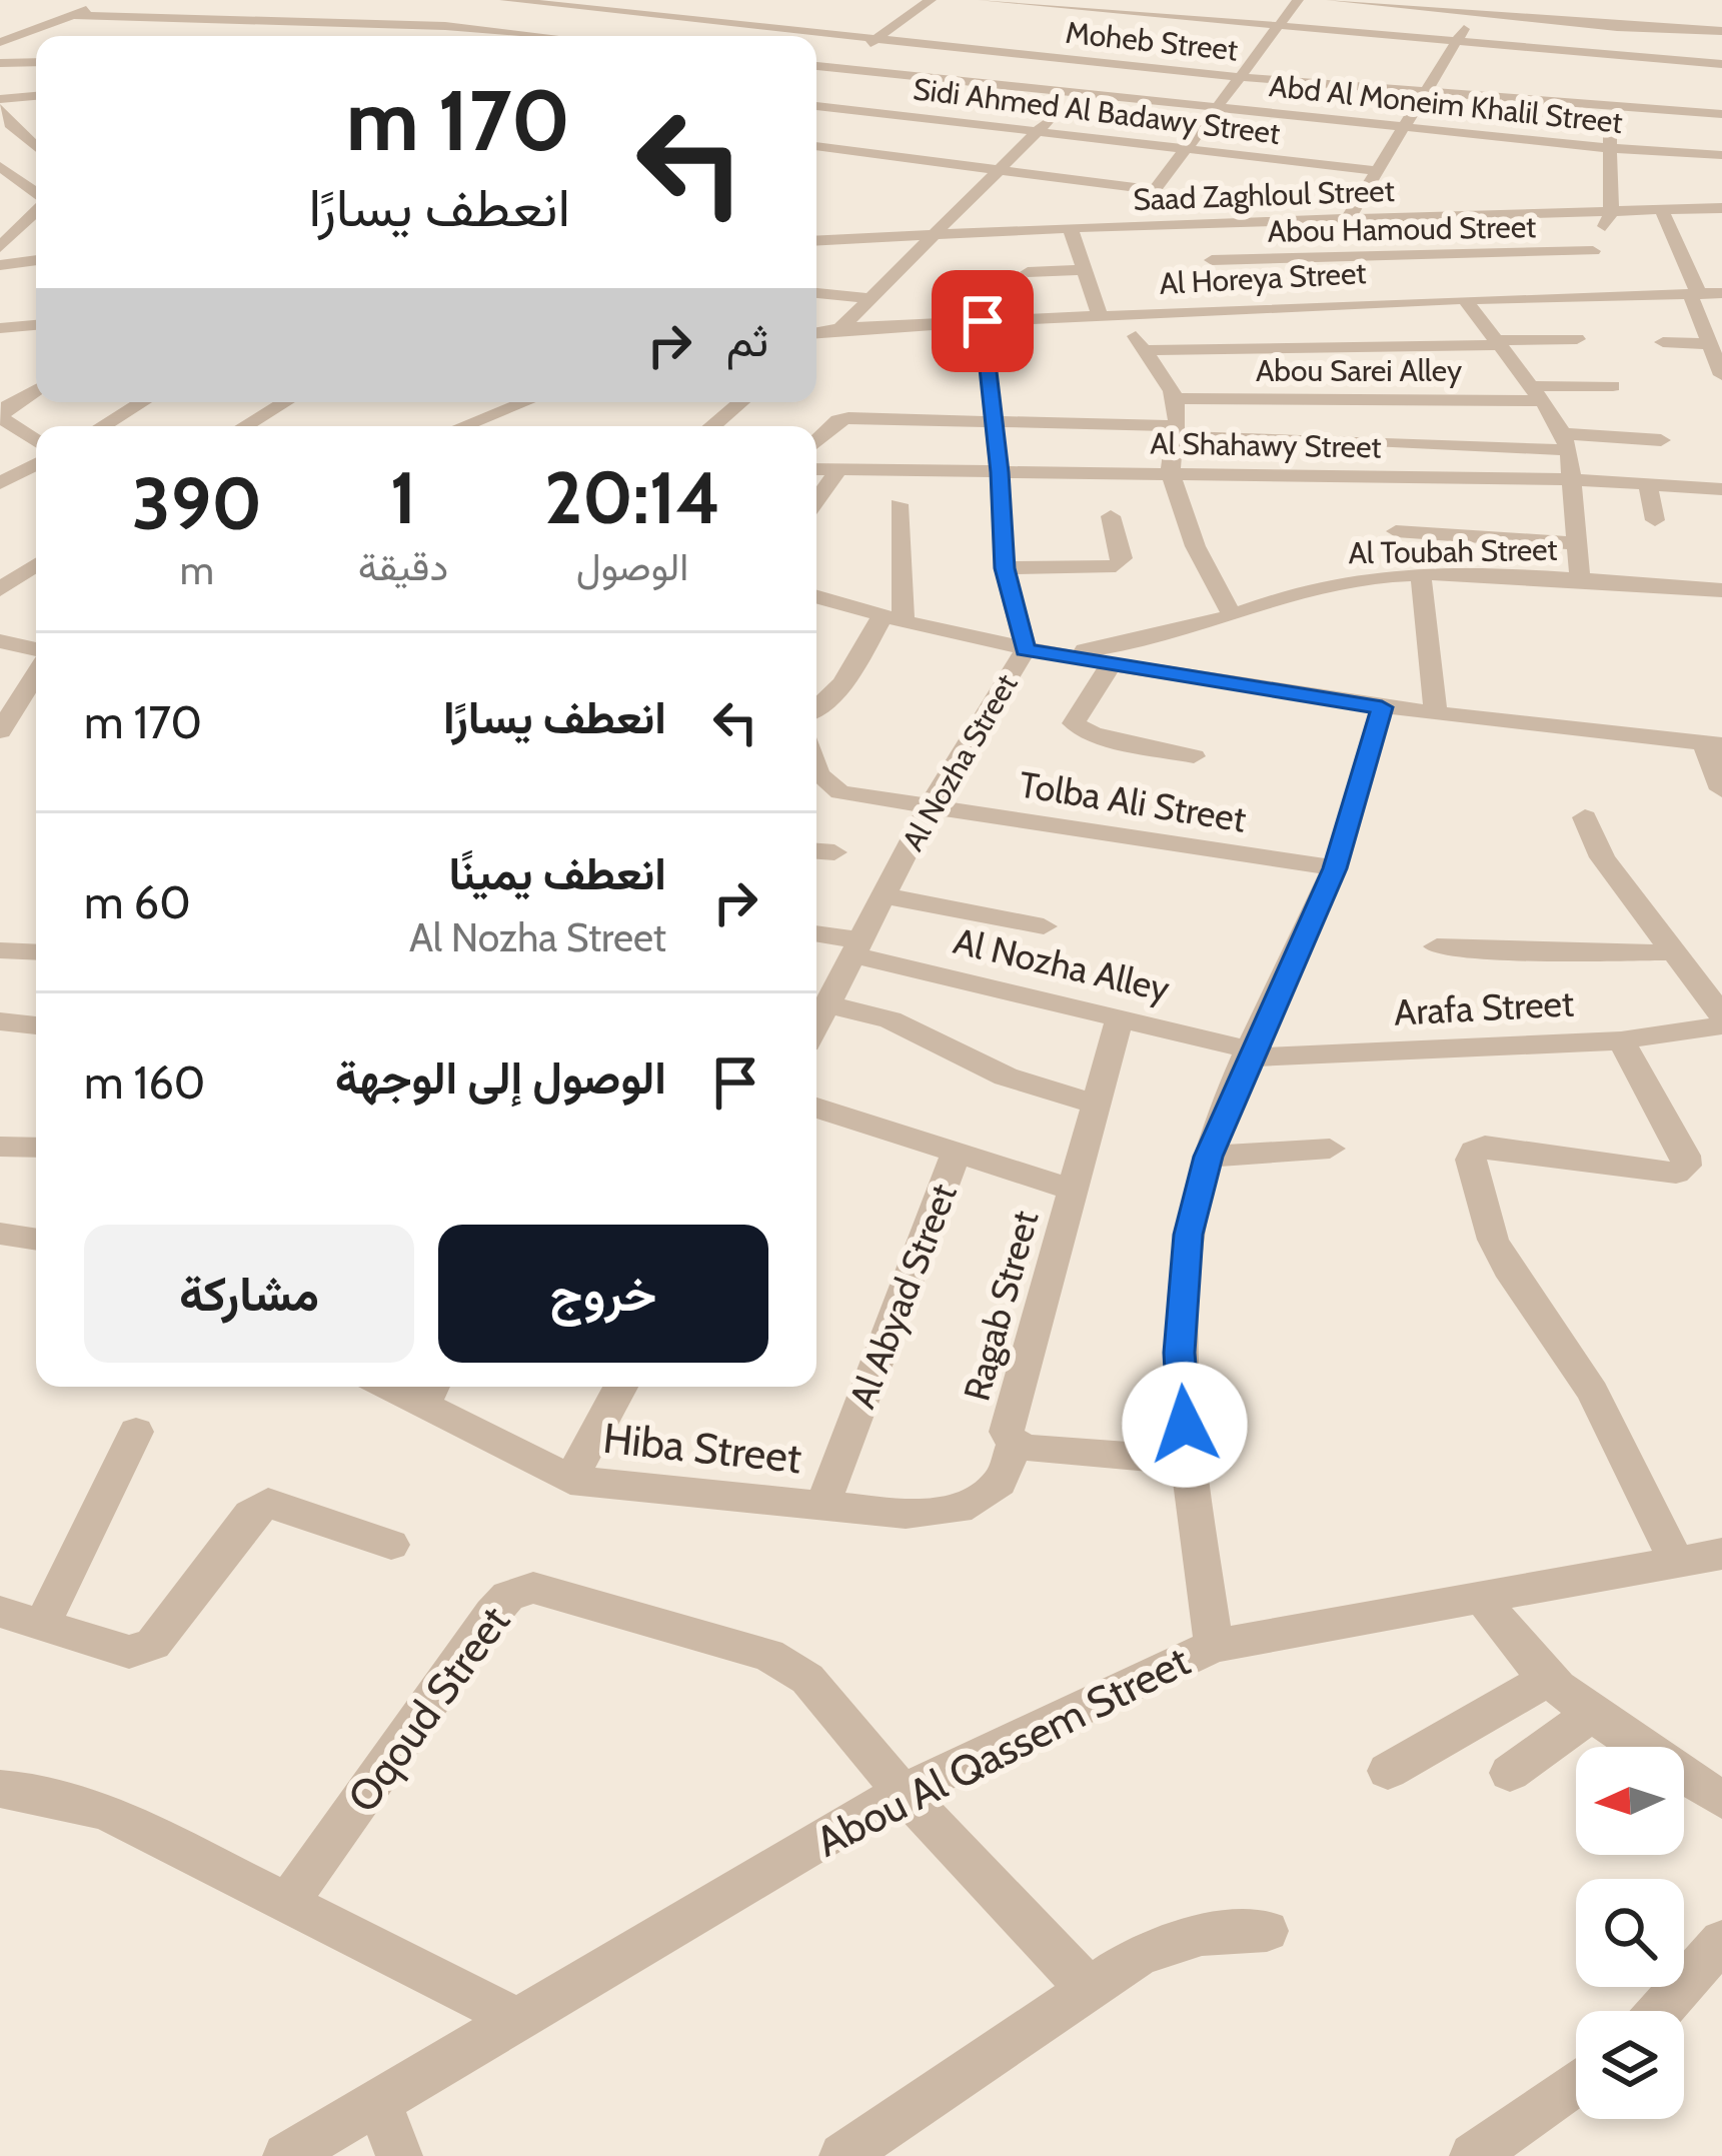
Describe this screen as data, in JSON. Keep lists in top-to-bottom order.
{
  "streets": {
    "street": [
      "Moheb Street",
      "Abd Al Moneim Khalil Street",
      "Sidi Ahmed Al Badawy Street",
      "Saad Zaghloul Street",
      "Abou Hamoud Street",
      "Al Horeya Street",
      "Abou Sarei Alley",
      "Al Shahawy Street",
      "Al Toubah Street",
      "Al Nozha Street",
      "Tolba Ali Street",
      "Al Nozha Alley",
      "Arafa Street",
      "Al Abyad Street",
      "Ragab Street",
      "Hiba Street",
      "Oqoud Street",
      "Abou Al Qassem Street"
    ]
  },
  "crossings": [
    ["Al Horeya Street", "Al Nozha Street"],
    ["Al Shahawy Street", "Al Nozha Street"],
    ["Al Nozha Street", "Tolba Ali Street"],
    ["Al Nozha Street", "Al Nozha Alley"],
    ["Al Nozha Alley", "Arafa Street"],
    ["Al Nozha Alley", "Ragab Street"],
    ["Al Abyad Street", "Hiba Street"],
    ["Ragab Street", "Hiba Street"],
    ["Oqoud Street", "Abou Al Qassem Street"]
  ],
  "north": "left",
  "page": {
    "turn": ["170 m", "انعطف يسارًا"],
    "then": "ثم",
    "eta": [
      "20:14",
      "الوصول",
      "1",
      "دقيقة",
      "390",
      "m"
    ],
    "list": [
      {
        "name": "انعطف يسارًا",
        "value": "170 m"
      },
      {
        "name": "انعطف يمينًا",
        "note": "Al Nozha Street",
        "value": "60 m"
      },
      {
        "name": "الوصول إلى الوجهة",
        "value": "160 m"
      }
    ],
    "buttons": ["خروج", "مشاركة"]
  }
}
